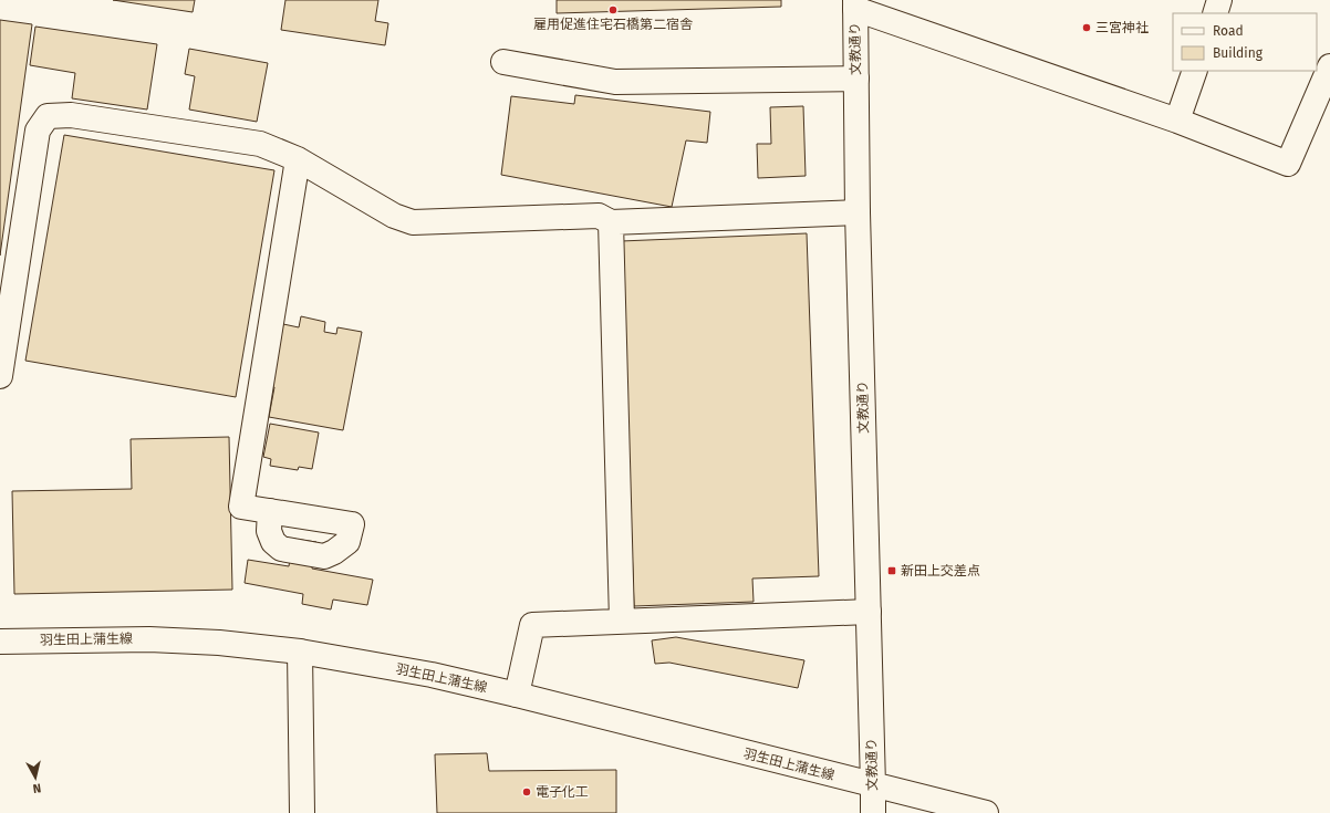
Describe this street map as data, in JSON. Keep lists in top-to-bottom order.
{
  "streets": {
    "main road": ["文教通り", "羽生田上蒲生線"]
  },
  "crossings": [
    ["文教通り", "羽生田上蒲生線"]
  ],
  "places": {
    "other": ["雇用促進住宅石橋第二宿舎", "三宮神社", "電子化工"],
    "transit": ["新田上交差点"]
  },
  "legend": ["Road", "Building"],
  "north": "bottom"
}
